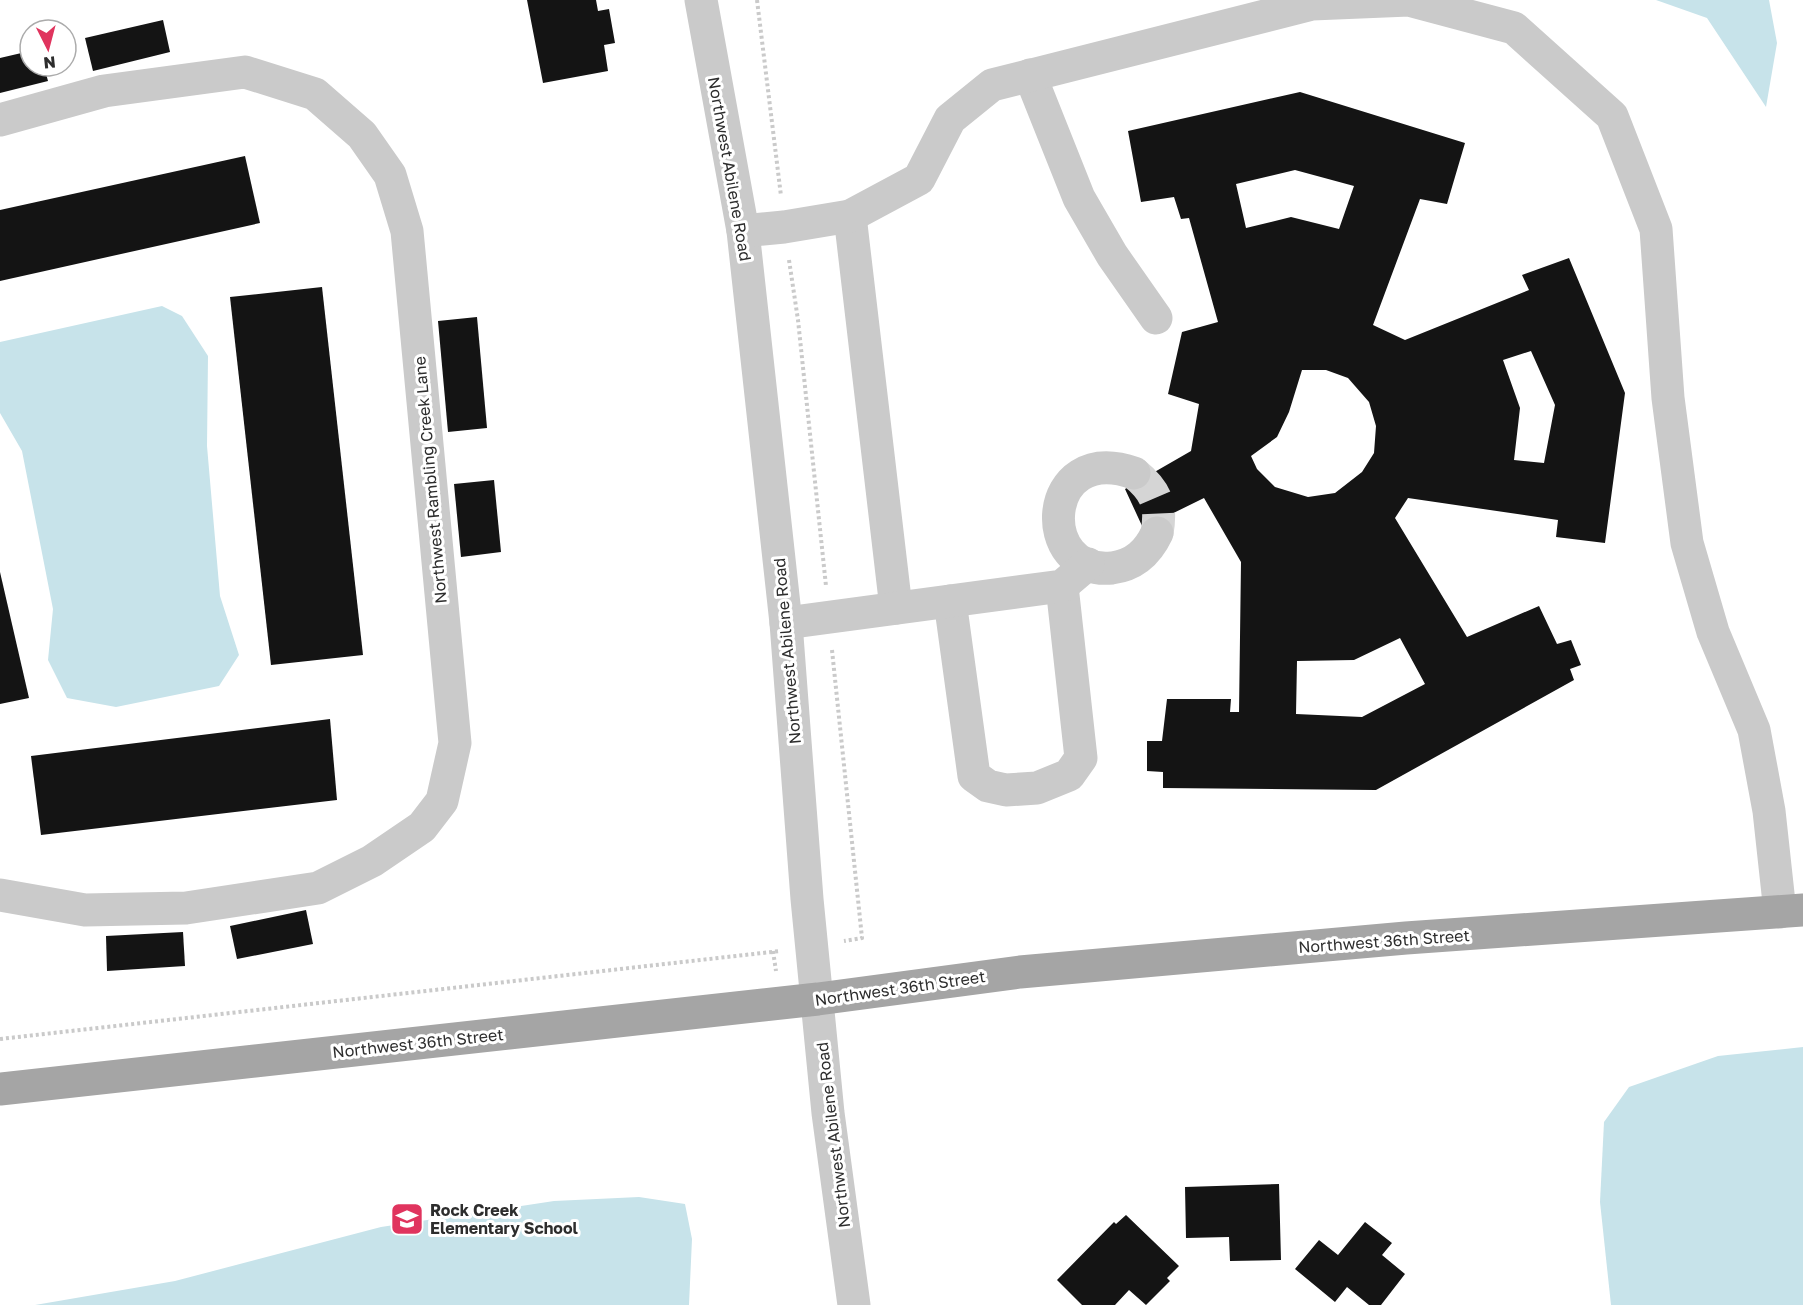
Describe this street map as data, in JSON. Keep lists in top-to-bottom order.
{
  "streets": {
    "main road": ["Northwest 36th Street"],
    "street": ["Northwest Abilene Road", "Northwest Rambling Creek Lane"]
  },
  "crossings": [
    ["Northwest Abilene Road", "Northwest 36th Street"]
  ],
  "places": {
    "school or university": ["Rock Creek Elementary School"]
  },
  "north": "bottom"
}
